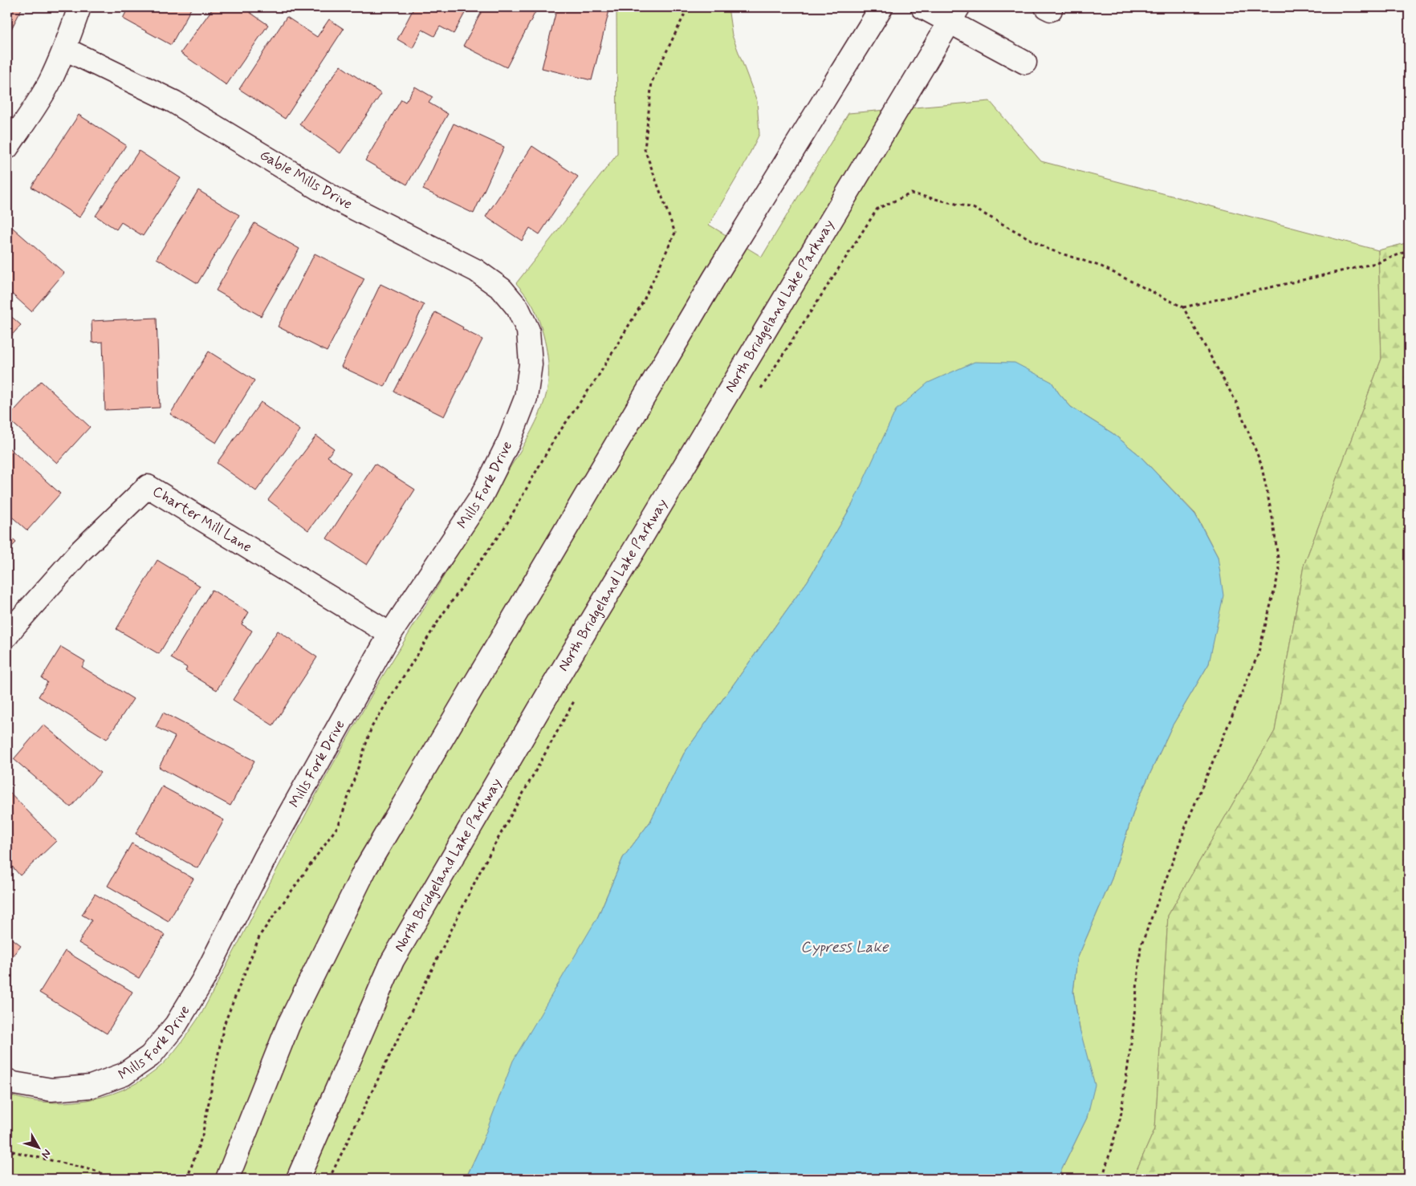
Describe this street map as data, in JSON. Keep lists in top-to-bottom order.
{
  "streets": {
    "main road": [
      "Gable Mills Drive",
      "North Bridgeland Lake Parkway",
      "Mills Fork Drive",
      "Charter Mill Lane"
    ]
  },
  "crossings": [
    ["Gable Mills Drive", "Mills Fork Drive"],
    ["Mills Fork Drive", "Charter Mill Lane"]
  ],
  "water": ["Cypress Lake"],
  "north": "bottom right"
}
